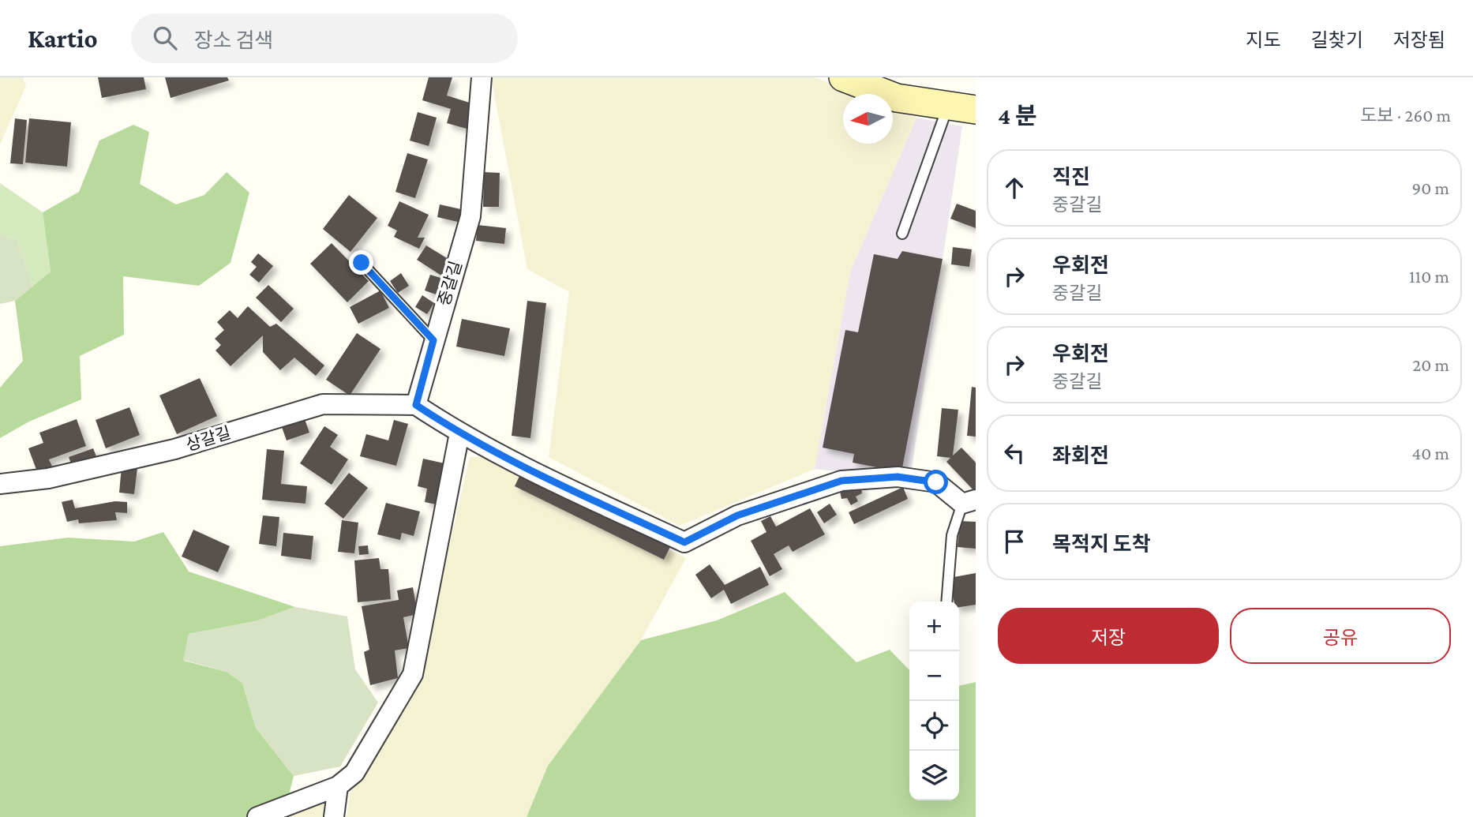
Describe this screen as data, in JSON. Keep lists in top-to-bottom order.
{
  "streets": {
    "street": ["중갈길", "상갈길"]
  },
  "crossings": [
    ["중갈길", "상갈길"]
  ],
  "north": "left",
  "page": {
    "header": "Kartio",
    "search": "장소 검색",
    "nav": ["지도", "길찾기", "저장됨"],
    "heading": ["4 분", "도보 · 260 m"],
    "list": [
      ["직진", "중갈길", "90 m"],
      ["우회전", "중갈길", "110 m"],
      ["우회전", "중갈길", "20 m"],
      ["좌회전", "40 m"],
      "목적지 도착"
    ],
    "buttons": ["저장", "공유"],
    "map_buttons": ["+", "−"]
  }
}
